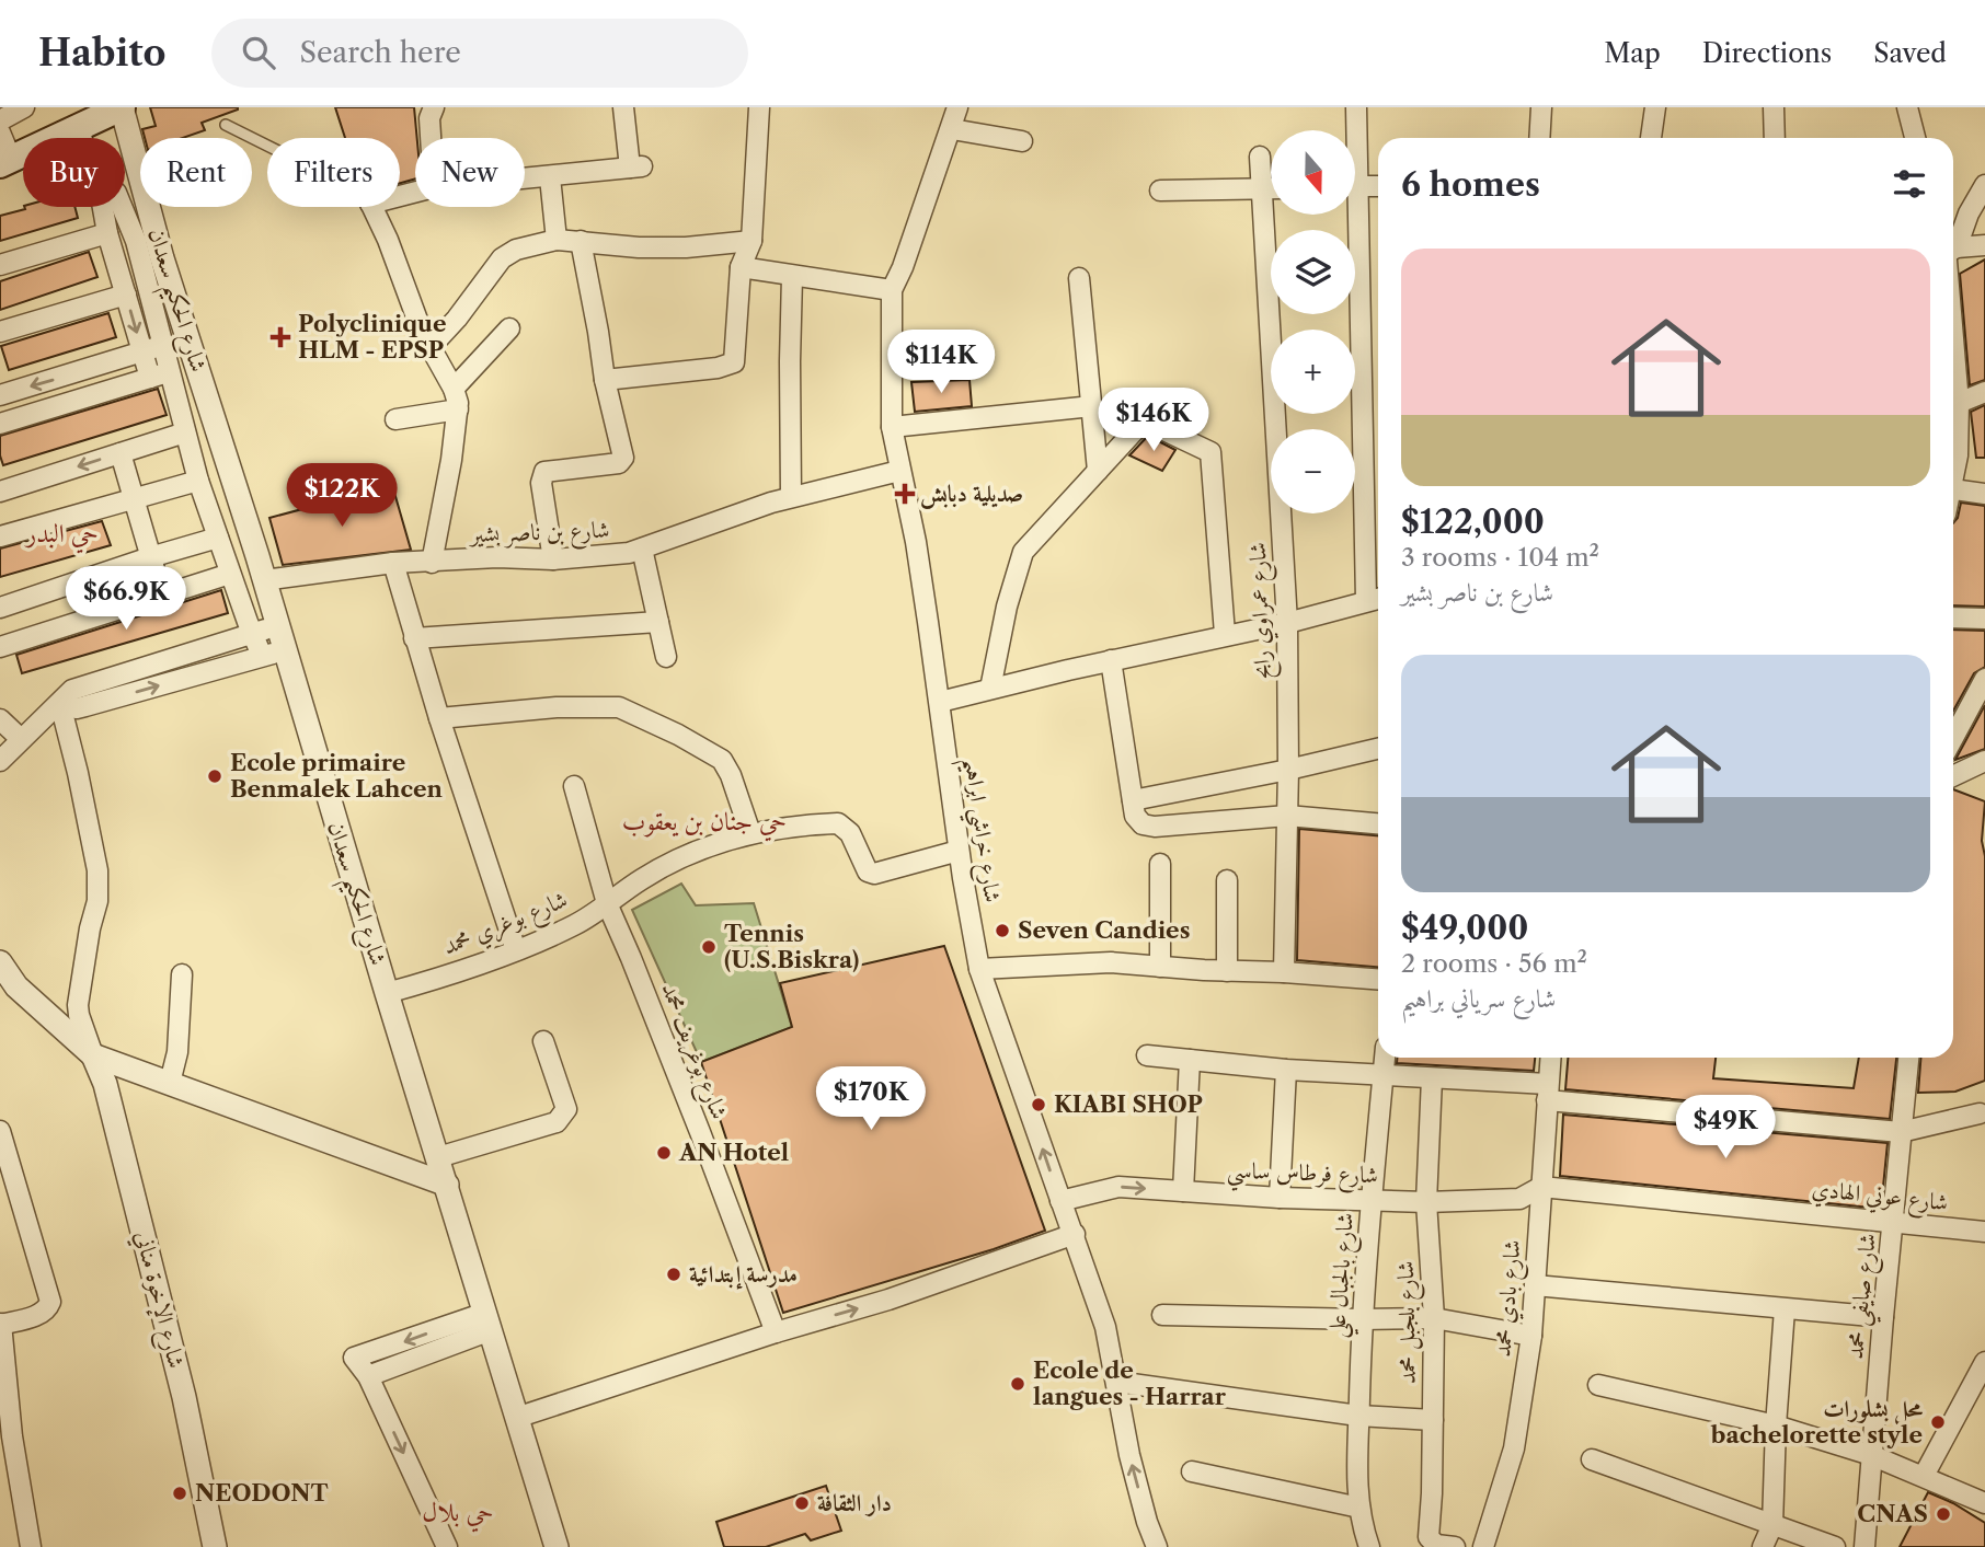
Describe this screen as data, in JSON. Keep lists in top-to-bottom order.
{
  "streets": {
    "street": [
      "شارع الحكيم سعدان",
      "شارع بن ناصر بشير",
      "شارع عمراوي رابح",
      "شارع خراشي ابراهيم",
      "شارع بوغري محمد",
      "شارع بوغريف محمد",
      "شارع فرطاس ساسي",
      "شارع عوني الهادي",
      "شارع بالجبال علي",
      "شارع صايفي محمد",
      "شارع بادي محمد",
      "شارع الإخوة مناني",
      "شارع بلجبل محمد"
    ]
  },
  "crossings": [
    ["شارع الحكيم سعدان", "شارع بن ناصر بشير"],
    ["شارع الحكيم سعدان", "شارع بوغري محمد"],
    ["شارع بن ناصر بشير", "شارع خراشي ابراهيم"],
    ["شارع خراشي ابراهيم", "شارع بوغري محمد"],
    ["شارع خراشي ابراهيم", "شارع فرطاس ساسي"],
    ["شارع بوغري محمد", "شارع بوغريف محمد"],
    ["شارع فرطاس ساسي", "شارع عوني الهادي"],
    ["شارع فرطاس ساسي", "شارع بالجبال علي"],
    ["شارع فرطاس ساسي", "شارع بادي محمد"],
    ["شارع فرطاس ساسي", "شارع بلجبل محمد"],
    ["شارع عوني الهادي", "شارع صايفي محمد"],
    ["شارع عوني الهادي", "شارع بادي محمد"]
  ],
  "districts": ["حي البدر", "حي جنان بن يعقوب", "حي بلال"],
  "places": {
    "health": ["Polyclinique HLM - EPSP", "صديلية دبابش"],
    "other": [
      "Ecole primaire Benmalek Lahcen",
      "Seven Candies",
      "Tennis (U.S.Biskra)",
      "KIABI SHOP",
      "AN Hotel",
      "مدرسة إبتدائية",
      "Ecole de langues - Harrar",
      "محل بشلورات bachelorette style",
      "NEODONT",
      "دار الثقافة",
      "CNAS"
    ]
  },
  "north": "bottom",
  "page": {
    "header": "Habito",
    "search": "Search here",
    "nav": ["Map", "Directions", "Saved"],
    "map_buttons": ["+", "−"],
    "chip": [
      "Buy",
      "Rent",
      "Filters",
      "New"
    ],
    "heading": "6 homes",
    "list": [
      {
        "name": "$122,000",
        "note": "3 rooms · 104 m² · شارع بن ناصر بشير"
      },
      {
        "name": "$49,000",
        "note": "2 rooms · 56 m² · شارع سرياني براهيم"
      }
    ],
    "price": [
      "$114K",
      "$146K",
      "$122K",
      "$66.9K",
      "$170K",
      "$49K"
    ]
  }
}
